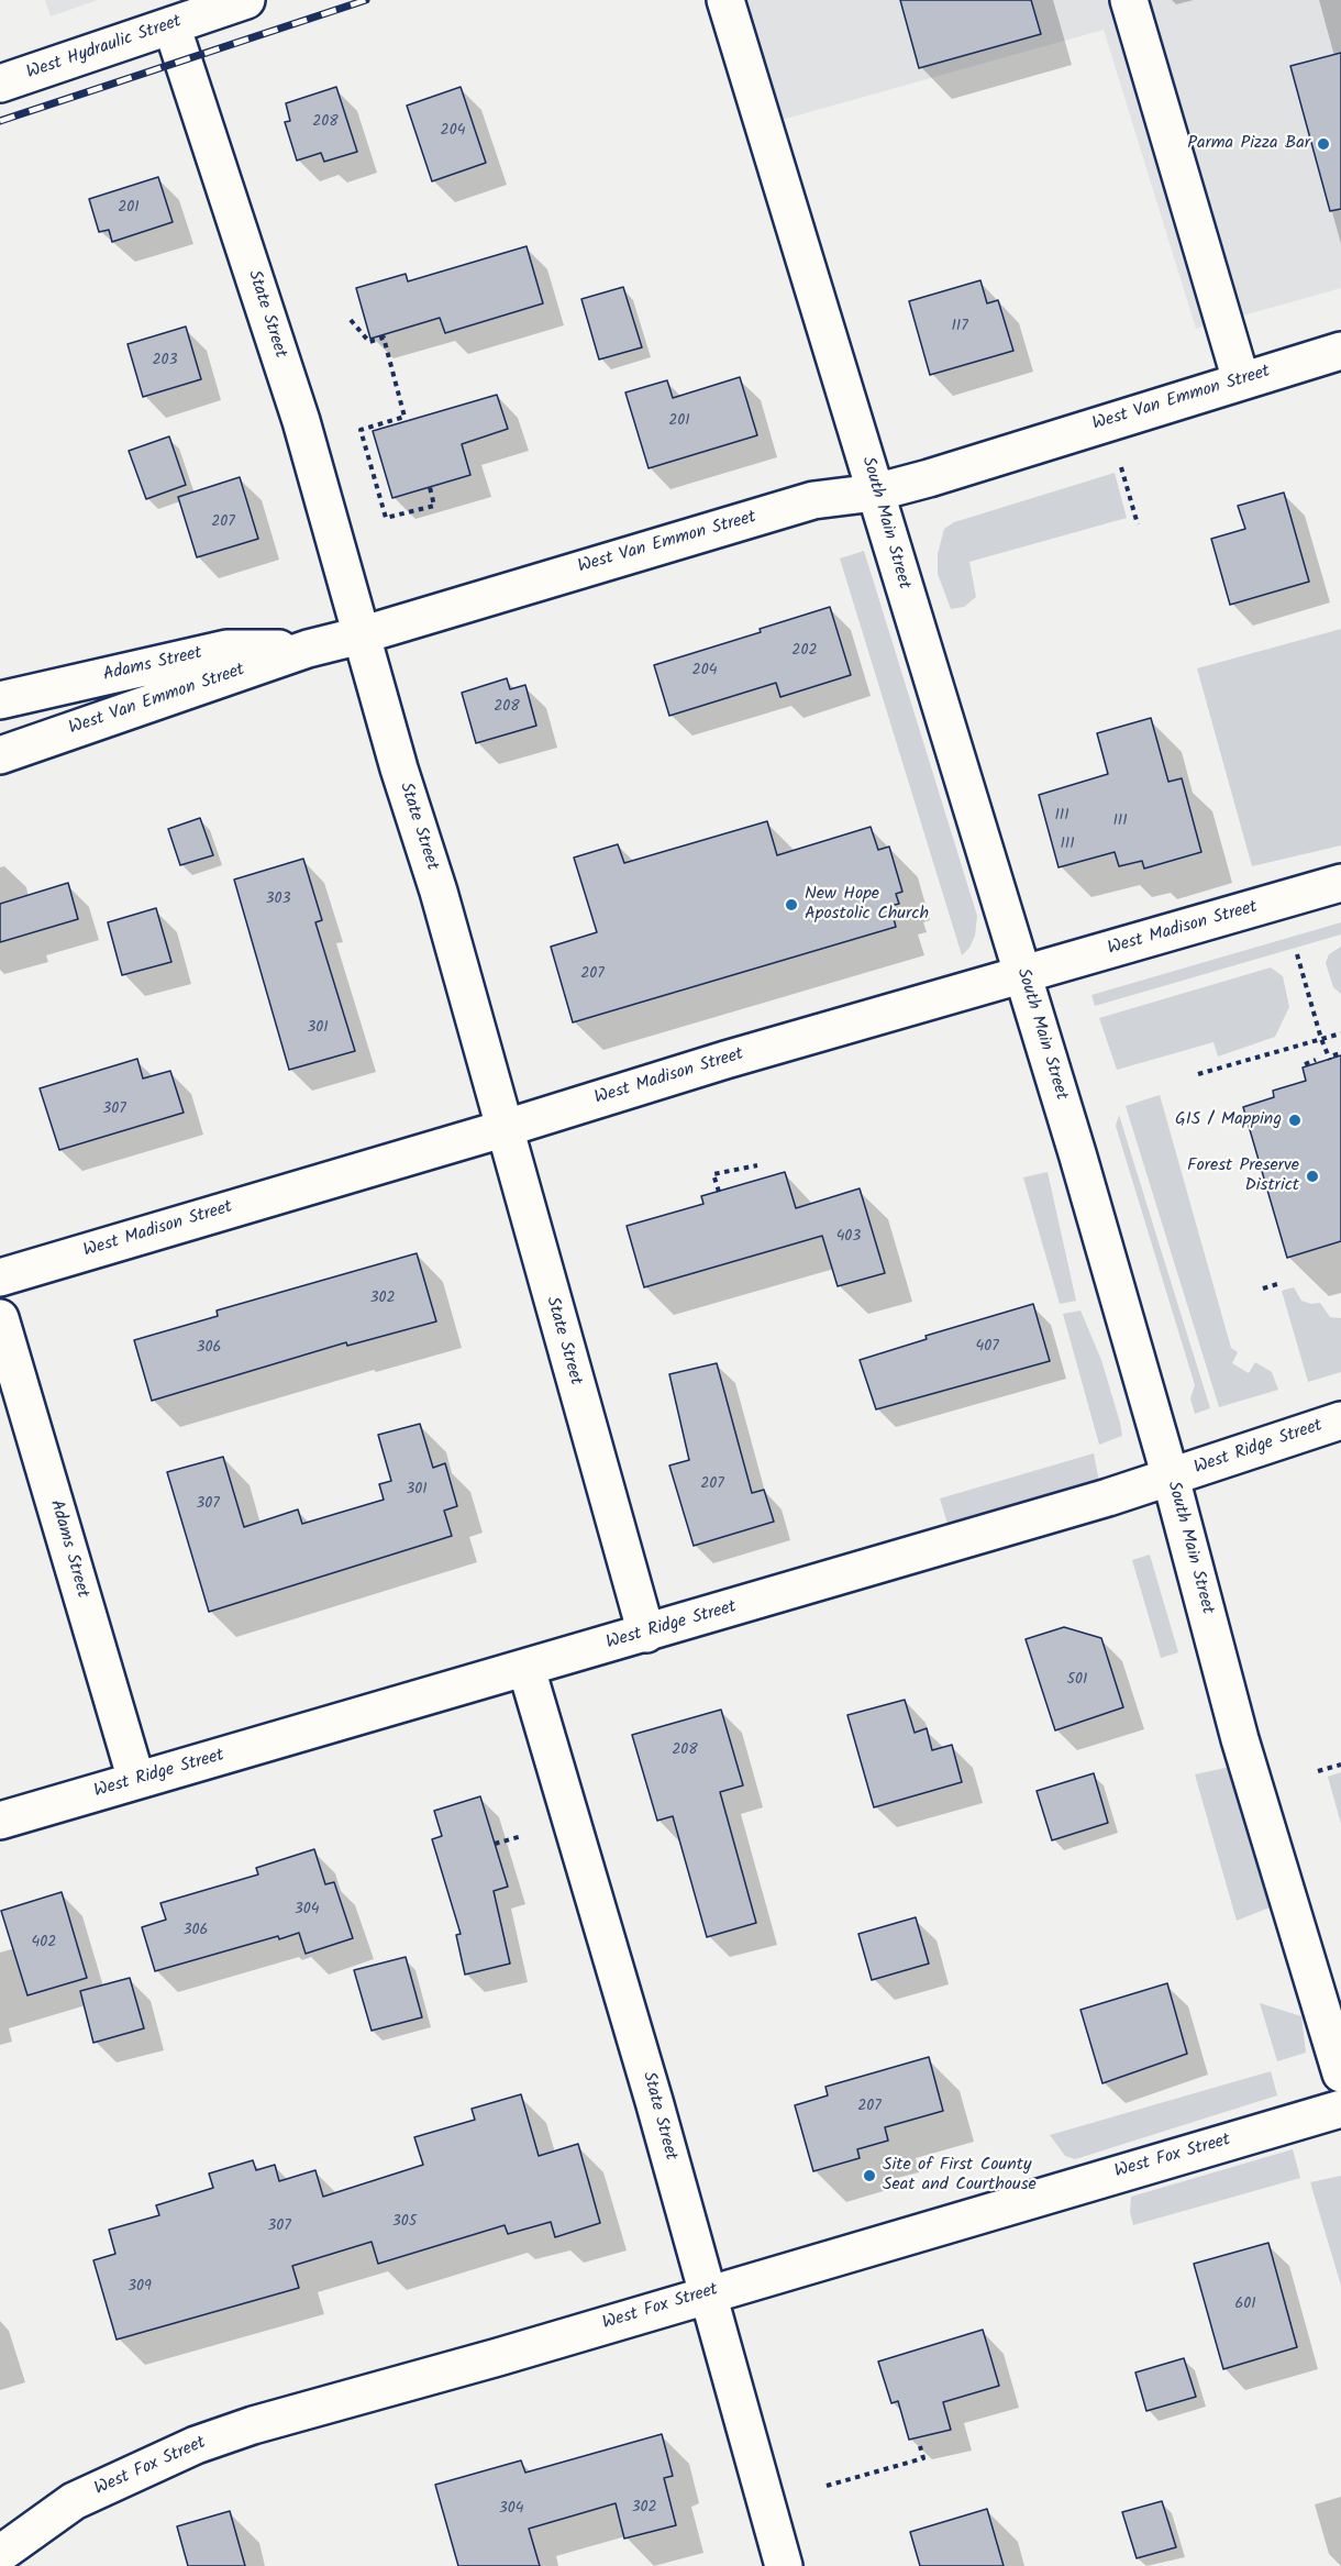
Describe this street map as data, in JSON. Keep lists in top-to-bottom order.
{
  "streets": {
    "street": [
      "West Hydraulic Street",
      "State Street",
      "West Van Emmon Street",
      "South Main Street",
      "Adams Street",
      "West Madison Street",
      "West Ridge Street",
      "West Fox Street"
    ]
  },
  "crossings": [
    ["West Hydraulic Street", "State Street"],
    ["State Street", "West Van Emmon Street"],
    ["State Street", "West Madison Street"],
    ["State Street", "West Ridge Street"],
    ["State Street", "West Fox Street"],
    ["West Van Emmon Street", "South Main Street"],
    ["West Van Emmon Street", "Adams Street"],
    ["South Main Street", "West Madison Street"],
    ["South Main Street", "West Ridge Street"],
    ["Adams Street", "West Ridge Street"]
  ],
  "places": [
    "Parma Pizza Bar",
    "New Hope Apostolic Church",
    "GIS / Mapping",
    "Forest Preserve District",
    "Site of First County Seat and Courthouse"
  ],
  "house_numbers": [
    "208",
    "204",
    "201",
    "117",
    "203",
    "201",
    "207",
    "202",
    "204",
    "208",
    "111",
    "111",
    "111",
    "303",
    "207",
    "301",
    "307",
    "403",
    "302",
    "407",
    "306",
    "207",
    "301",
    "307",
    "501",
    "208",
    "304",
    "306",
    "402",
    "207",
    "305",
    "307",
    "309",
    "601",
    "302",
    "304"
  ]
}
